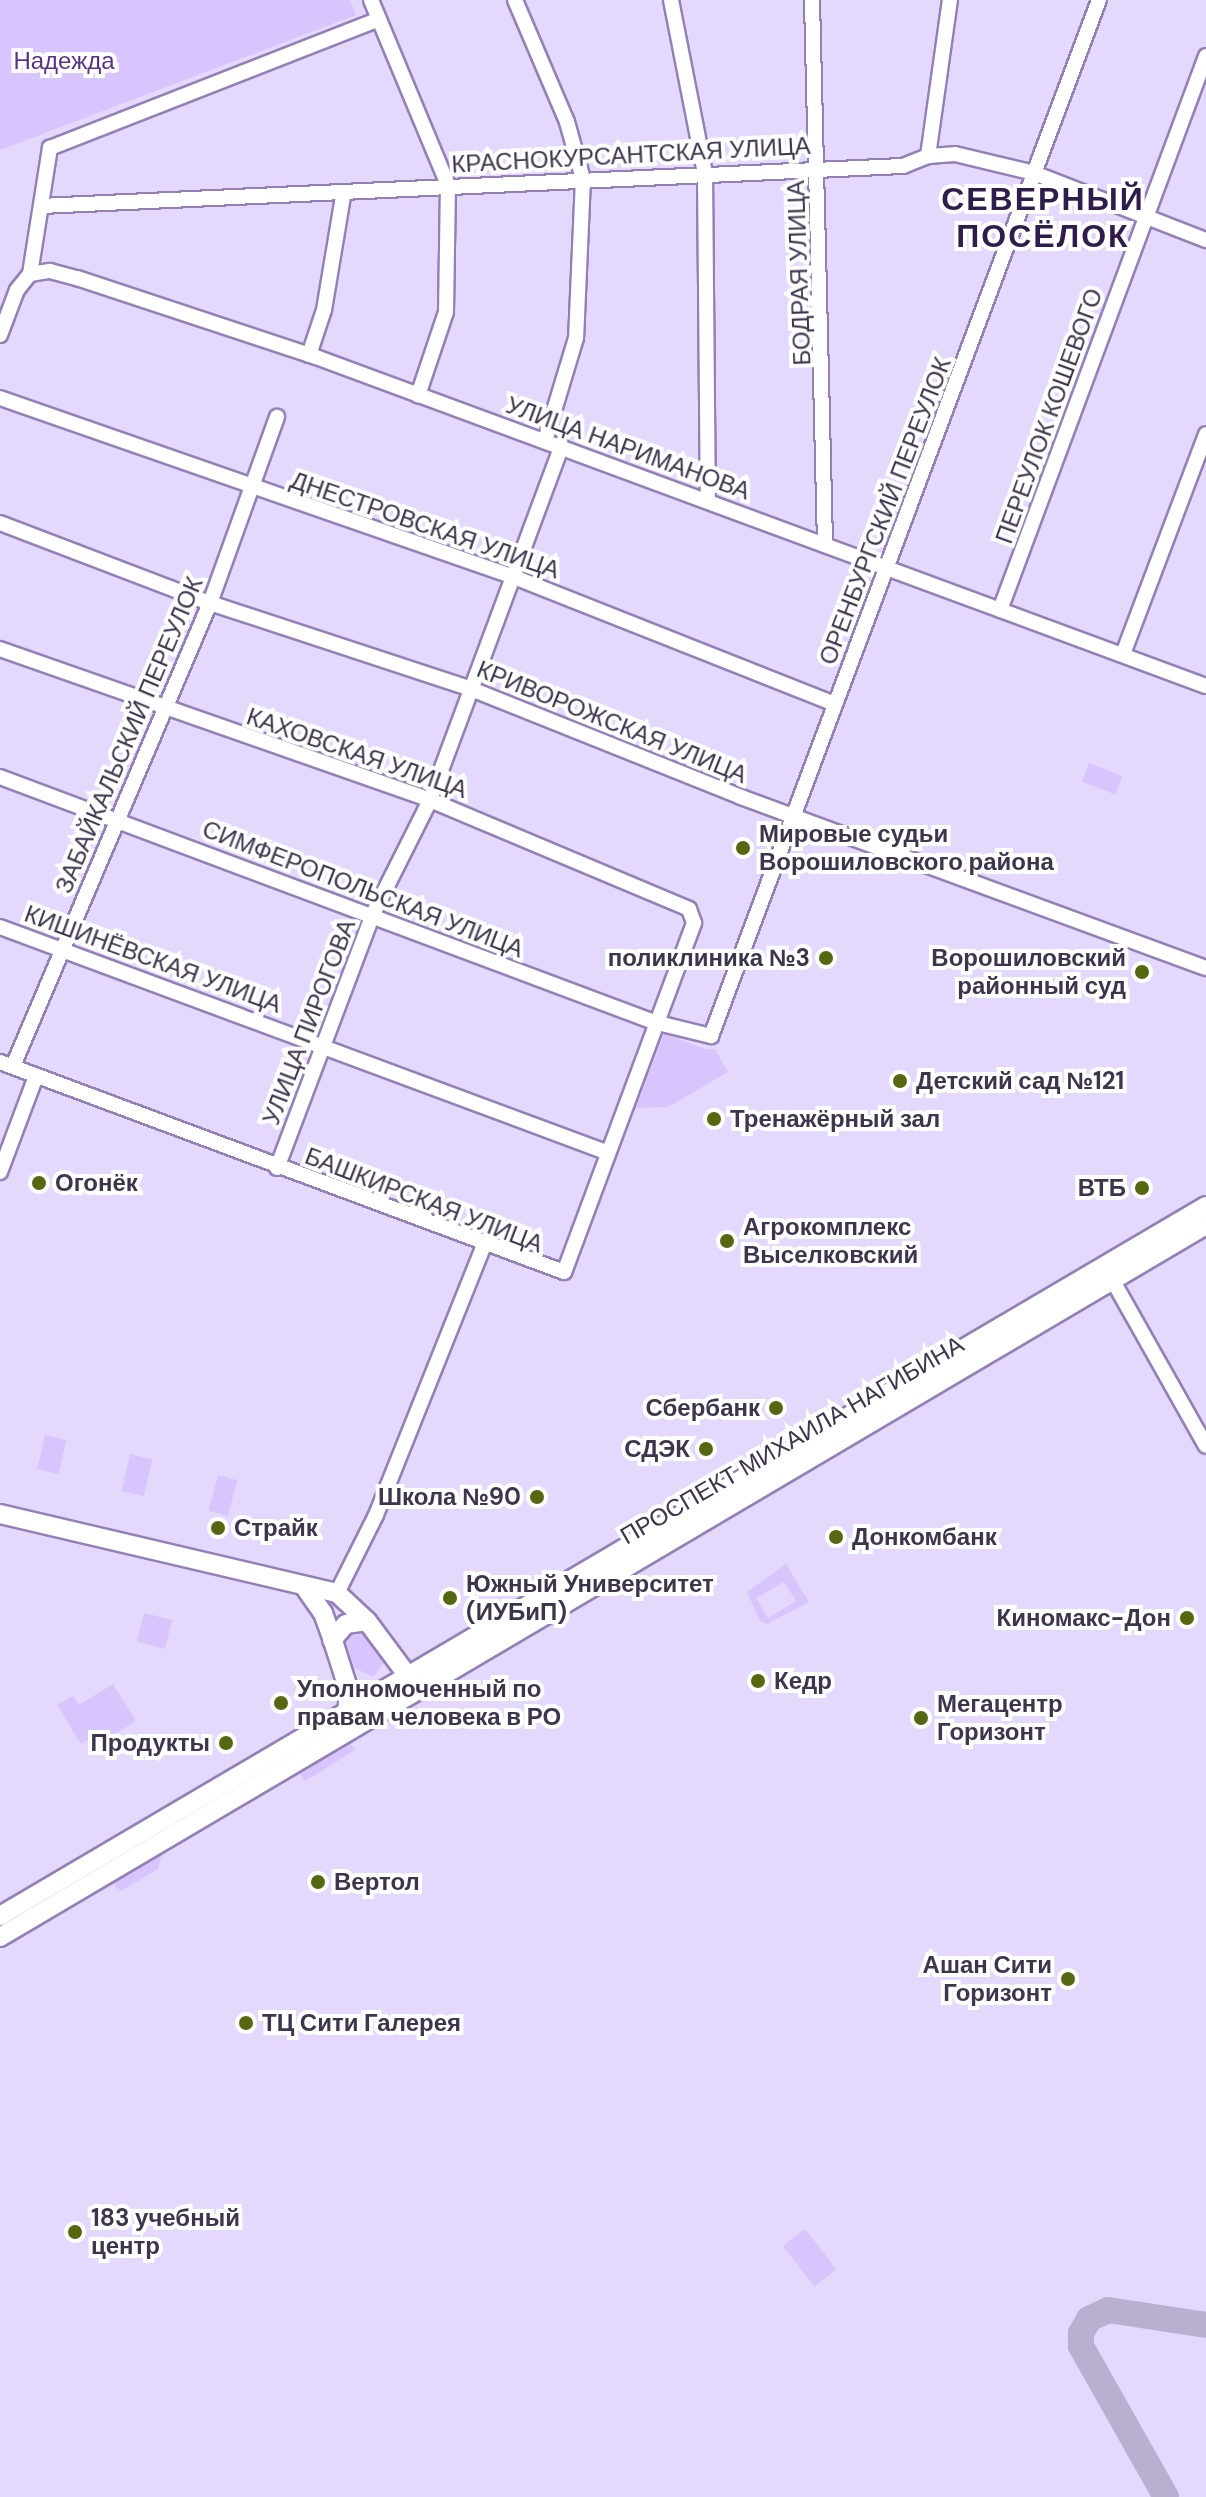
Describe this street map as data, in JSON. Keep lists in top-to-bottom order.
{
  "streets": {
    "main road": ["ПРОСПЕКТ МИХАИЛА НАГИБИНА"],
    "street": [
      "КРАСНОКУРСАНТСКАЯ УЛИЦА",
      "БОДРАЯ УЛИЦА",
      "ПЕРЕУЛОК КОШЕВОГО",
      "УЛИЦА НАРИМАНОВА",
      "ОРЕНБУРГСКИЙ ПЕРЕУЛОК",
      "ДНЕСТРОВСКАЯ УЛИЦА",
      "КРИВОРОЖСКАЯ УЛИЦА",
      "ЗАБАЙКАЛЬСКИЙ ПЕРЕУЛОК",
      "КАХОВСКАЯ УЛИЦА",
      "СИМФЕРОПОЛЬСКАЯ УЛИЦА",
      "КИШИНЁВСКАЯ УЛИЦА",
      "УЛИЦА ПИРОГОВА",
      "БАШКИРСКАЯ УЛИЦА"
    ]
  },
  "crossings": [
    ["КРАСНОКУРСАНТСКАЯ УЛИЦА", "БОДРАЯ УЛИЦА"],
    ["КРАСНОКУРСАНТСКАЯ УЛИЦА", "ПЕРЕУЛОК КОШЕВОГО"],
    ["КРАСНОКУРСАНТСКАЯ УЛИЦА", "ОРЕНБУРГСКИЙ ПЕРЕУЛОК"],
    ["БОДРАЯ УЛИЦА", "УЛИЦА НАРИМАНОВА"],
    ["ПЕРЕУЛОК КОШЕВОГО", "УЛИЦА НАРИМАНОВА"],
    ["УЛИЦА НАРИМАНОВА", "ОРЕНБУРГСКИЙ ПЕРЕУЛОК"],
    ["УЛИЦА НАРИМАНОВА", "УЛИЦА ПИРОГОВА"],
    ["ОРЕНБУРГСКИЙ ПЕРЕУЛОК", "ДНЕСТРОВСКАЯ УЛИЦА"],
    ["ОРЕНБУРГСКИЙ ПЕРЕУЛОК", "КРИВОРОЖСКАЯ УЛИЦА"],
    ["ОРЕНБУРГСКИЙ ПЕРЕУЛОК", "СИМФЕРОПОЛЬСКАЯ УЛИЦА"],
    ["ДНЕСТРОВСКАЯ УЛИЦА", "ЗАБАЙКАЛЬСКИЙ ПЕРЕУЛОК"],
    ["ДНЕСТРОВСКАЯ УЛИЦА", "УЛИЦА ПИРОГОВА"],
    ["КРИВОРОЖСКАЯ УЛИЦА", "ЗАБАЙКАЛЬСКИЙ ПЕРЕУЛОК"],
    ["КРИВОРОЖСКАЯ УЛИЦА", "УЛИЦА ПИРОГОВА"],
    ["ЗАБАЙКАЛЬСКИЙ ПЕРЕУЛОК", "КАХОВСКАЯ УЛИЦА"],
    ["ЗАБАЙКАЛЬСКИЙ ПЕРЕУЛОК", "СИМФЕРОПОЛЬСКАЯ УЛИЦА"],
    ["ЗАБАЙКАЛЬСКИЙ ПЕРЕУЛОК", "КИШИНЁВСКАЯ УЛИЦА"],
    ["ЗАБАЙКАЛЬСКИЙ ПЕРЕУЛОК", "БАШКИРСКАЯ УЛИЦА"],
    ["КАХОВСКАЯ УЛИЦА", "СИМФЕРОПОЛЬСКАЯ УЛИЦА"],
    ["КАХОВСКАЯ УЛИЦА", "УЛИЦА ПИРОГОВА"],
    ["СИМФЕРОПОЛЬСКАЯ УЛИЦА", "УЛИЦА ПИРОГОВА"],
    ["КИШИНЁВСКАЯ УЛИЦА", "УЛИЦА ПИРОГОВА"],
    ["КИШИНЁВСКАЯ УЛИЦА", "БАШКИРСКАЯ УЛИЦА"],
    ["УЛИЦА ПИРОГОВА", "БАШКИРСКАЯ УЛИЦА"]
  ],
  "districts": ["СЕВЕРНЫЙ ПОСЁЛОК"],
  "parks": ["Надежда"],
  "places": [
    "Мировые судьи Ворошиловского района",
    "поликлиника №3",
    "Ворошиловский районный суд",
    "Детский сад №121",
    "Тренажёрный зал",
    "Огонёк",
    "ВТБ",
    "Агрокомплекс Выселковский",
    "Сбербанк",
    "СДЭК",
    "Школа №90",
    "Страйк",
    "Донкомбанк",
    "Южный Университет (ИУБиП)",
    "Киномакс-Дон",
    "Кедр",
    "Уполномоченный по правам человека в РО",
    "Мегацентр Горизонт",
    "Продукты",
    "Вертол",
    "Ашан Сити Горизонт",
    "ТЦ Сити Галерея",
    "183 учебный центр"
  ]
}
